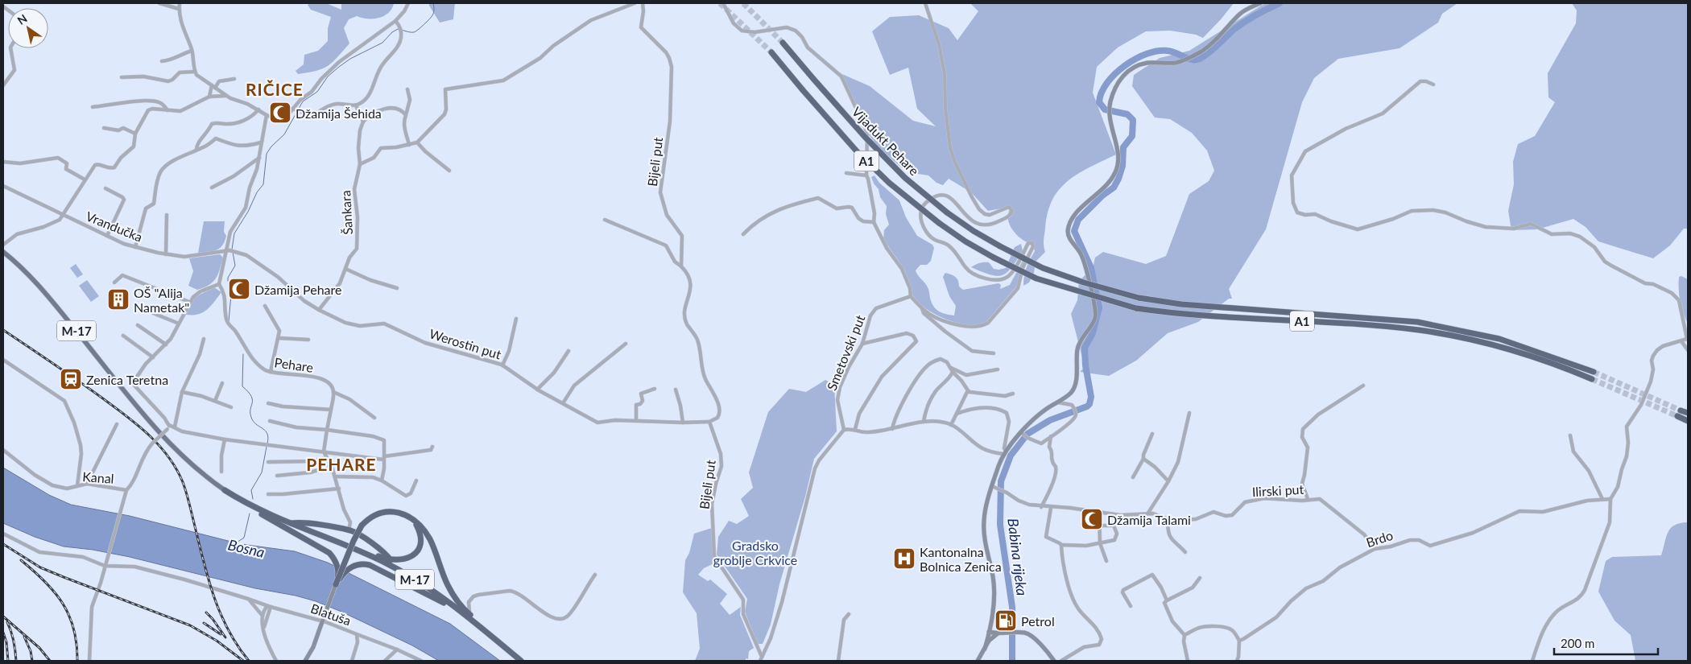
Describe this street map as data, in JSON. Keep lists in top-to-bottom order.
{
  "streets": {
    "highway": ["Vijadukt Pehare", "A1", "M-17"],
    "street": [
      "Bijeli put",
      "Šankara",
      "Vrandučka",
      "Werostin put",
      "Smetovski put",
      "Pehare",
      "Kanal",
      "Ilirski put",
      "Brdo",
      "Blatuša"
    ]
  },
  "crossings": [
    ["Bijeli put", "Werostin put"],
    ["Šankara", "Werostin put"],
    ["Vrandučka", "Werostin put"],
    ["Ilirski put", "Brdo"]
  ],
  "districts": ["RIČICE", "PEHARE"],
  "water": ["Bosna", "Babina rijeka"],
  "parks": ["Gradsko groblje Crkvice"],
  "places": {
    "mosque": ["Džamija Šehida", "Džamija Pehare", "Džamija Talami"],
    "building": ["OŠ \"Alija Nametak\""],
    "station": ["Zenica Teretna"],
    "hospital": ["Kantonalna Bolnica Zenica"],
    "fuel station": ["Petrol"]
  },
  "scale_bar": "200 m",
  "north": "top left"
}
